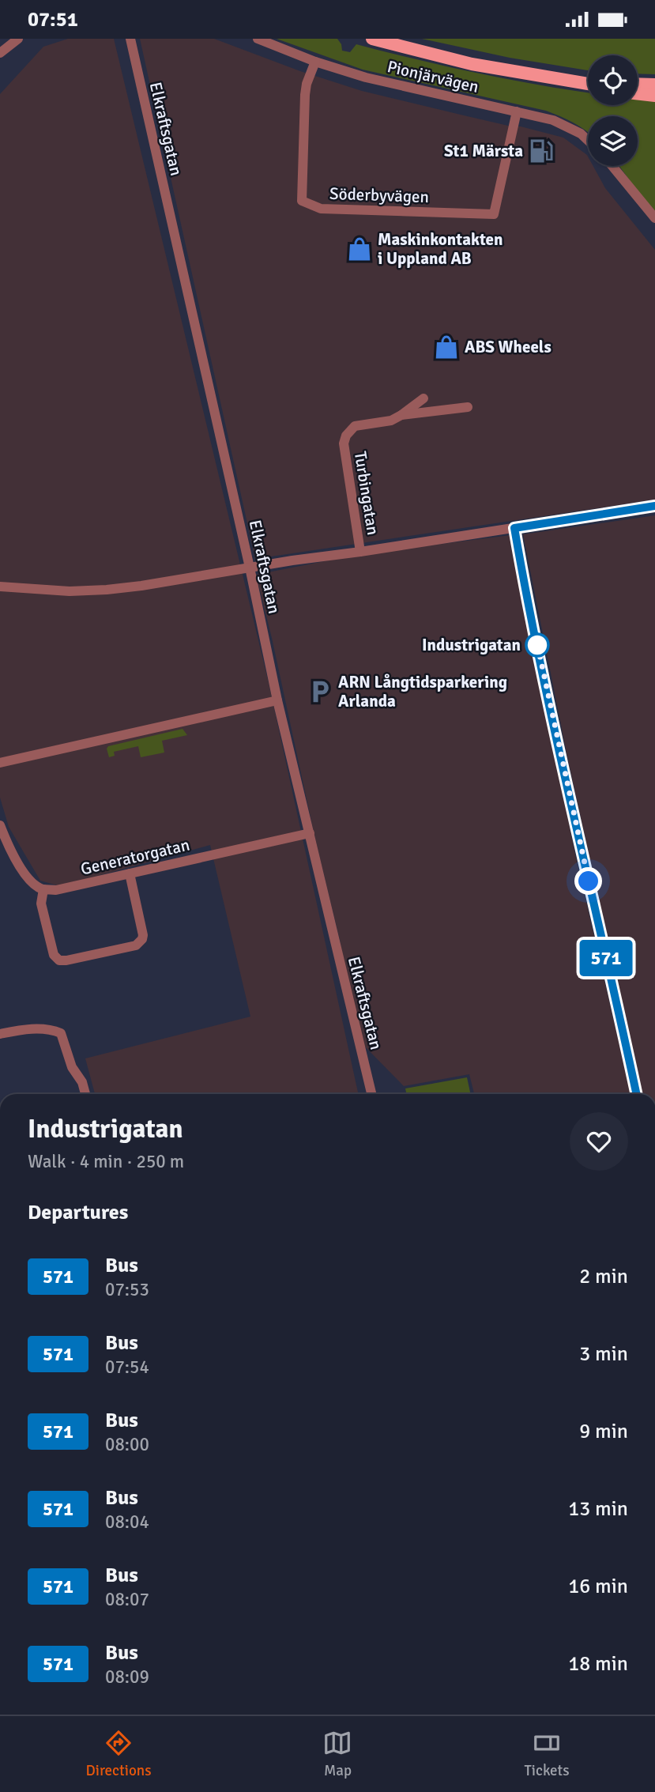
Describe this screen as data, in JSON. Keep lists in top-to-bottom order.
{
  "streets": {
    "street": [
      "Pionjärvägen",
      "Elkraftsgatan",
      "Söderbyvägen",
      "Turbingatan",
      "Generatorgatan"
    ]
  },
  "crossings": [
    ["Pionjärvägen", "Söderbyvägen"],
    ["Elkraftsgatan", "Generatorgatan"]
  ],
  "places": {
    "fuel station": ["St1 Märsta"],
    "shop": ["Maskinkontakten i Uppland AB", "ABS Wheels"],
    "other": ["Industrigatan"],
    "parking": ["ARN Långtidsparkering Arlanda"]
  },
  "lines": ["bus line 571"],
  "page": {
    "status": "07:51",
    "on_map": "571",
    "heading": [
      ["Industrigatan", "Walk · 4 min · 250 m"],
      "Departures"
    ],
    "list": [
      {
        "mark": "571",
        "name": "Bus",
        "note": "07:53",
        "value": "2 min"
      },
      {
        "mark": "571",
        "name": "Bus",
        "note": "07:54",
        "value": "3 min"
      },
      {
        "mark": "571",
        "name": "Bus",
        "note": "08:00",
        "value": "9 min"
      },
      {
        "mark": "571",
        "name": "Bus",
        "note": "08:04",
        "value": "13 min"
      },
      {
        "mark": "571",
        "name": "Bus",
        "note": "08:07",
        "value": "16 min"
      },
      {
        "mark": "571",
        "name": "Bus",
        "note": "08:09",
        "value": "18 min"
      }
    ],
    "tabs": ["Directions", "Map", "Tickets"]
  }
}
